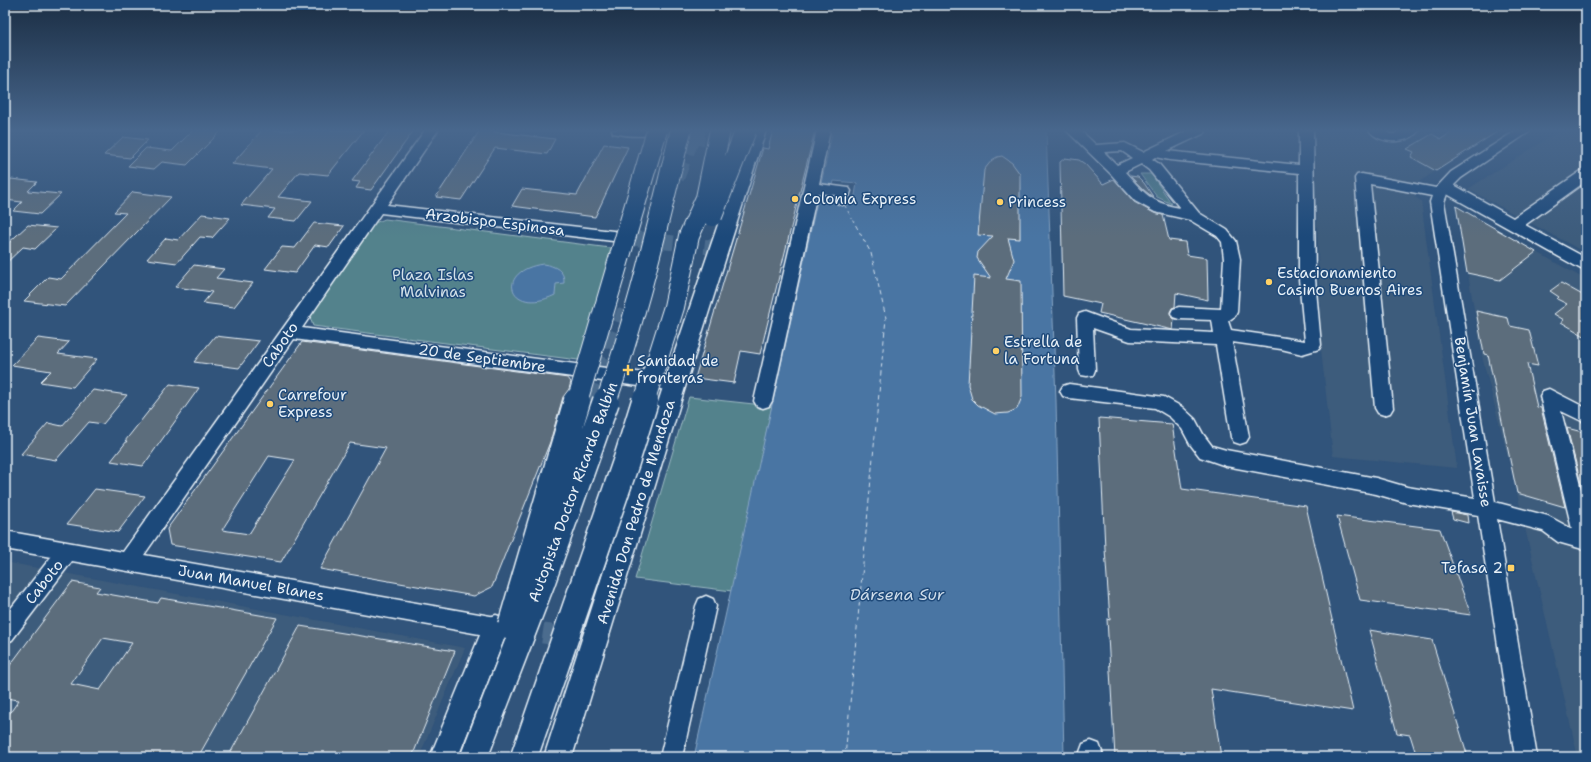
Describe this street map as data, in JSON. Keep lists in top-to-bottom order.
{
  "streets": {
    "highway": ["Autopista Doctor Ricardo Balbín"],
    "main road": ["Avenida Don Pedro de Mendoza"],
    "street": [
      "Arzobispo Espinosa",
      "Caboto",
      "20 de Septiembre",
      "Benjamín Juan Lavaisse",
      "Juan Manuel Blanes"
    ]
  },
  "crossings": [
    ["Arzobispo Espinosa", "Caboto"],
    ["Caboto", "20 de Septiembre"],
    ["Caboto", "Juan Manuel Blanes"],
    ["20 de Septiembre", "Avenida Don Pedro de Mendoza"]
  ],
  "water": ["Dársena Sur"],
  "parks": ["Plaza Islas Malvinas"],
  "places": {
    "other": [
      "Colonia Express",
      "Princess",
      "Estacionamiento Casino Buenos Aires",
      "Estrella de la Fortuna",
      "Carrefour Express"
    ],
    "health": ["Sanidad de fronteras"],
    "transit": ["Tefasa 2"]
  }
}
